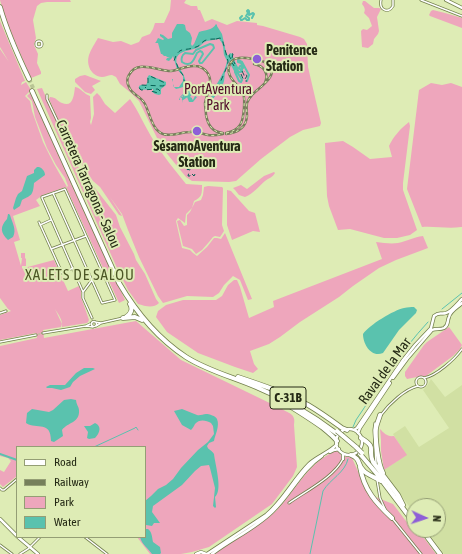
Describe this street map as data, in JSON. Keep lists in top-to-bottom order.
{
  "streets": {
    "highway": ["Carretera Tarragona - Salou", "C-31B"],
    "street": ["Raval de la Mar"]
  },
  "crossings": [
    ["Carretera Tarragona - Salou", "C-31B"]
  ],
  "districts": ["XALETS DE SALOU"],
  "parks": ["PortAventura Park"],
  "places": ["Penitence Station", "SésamoAventura Station"],
  "legend": [
    "Road",
    "Railway",
    "Park",
    "Water"
  ],
  "north": "right"
}
